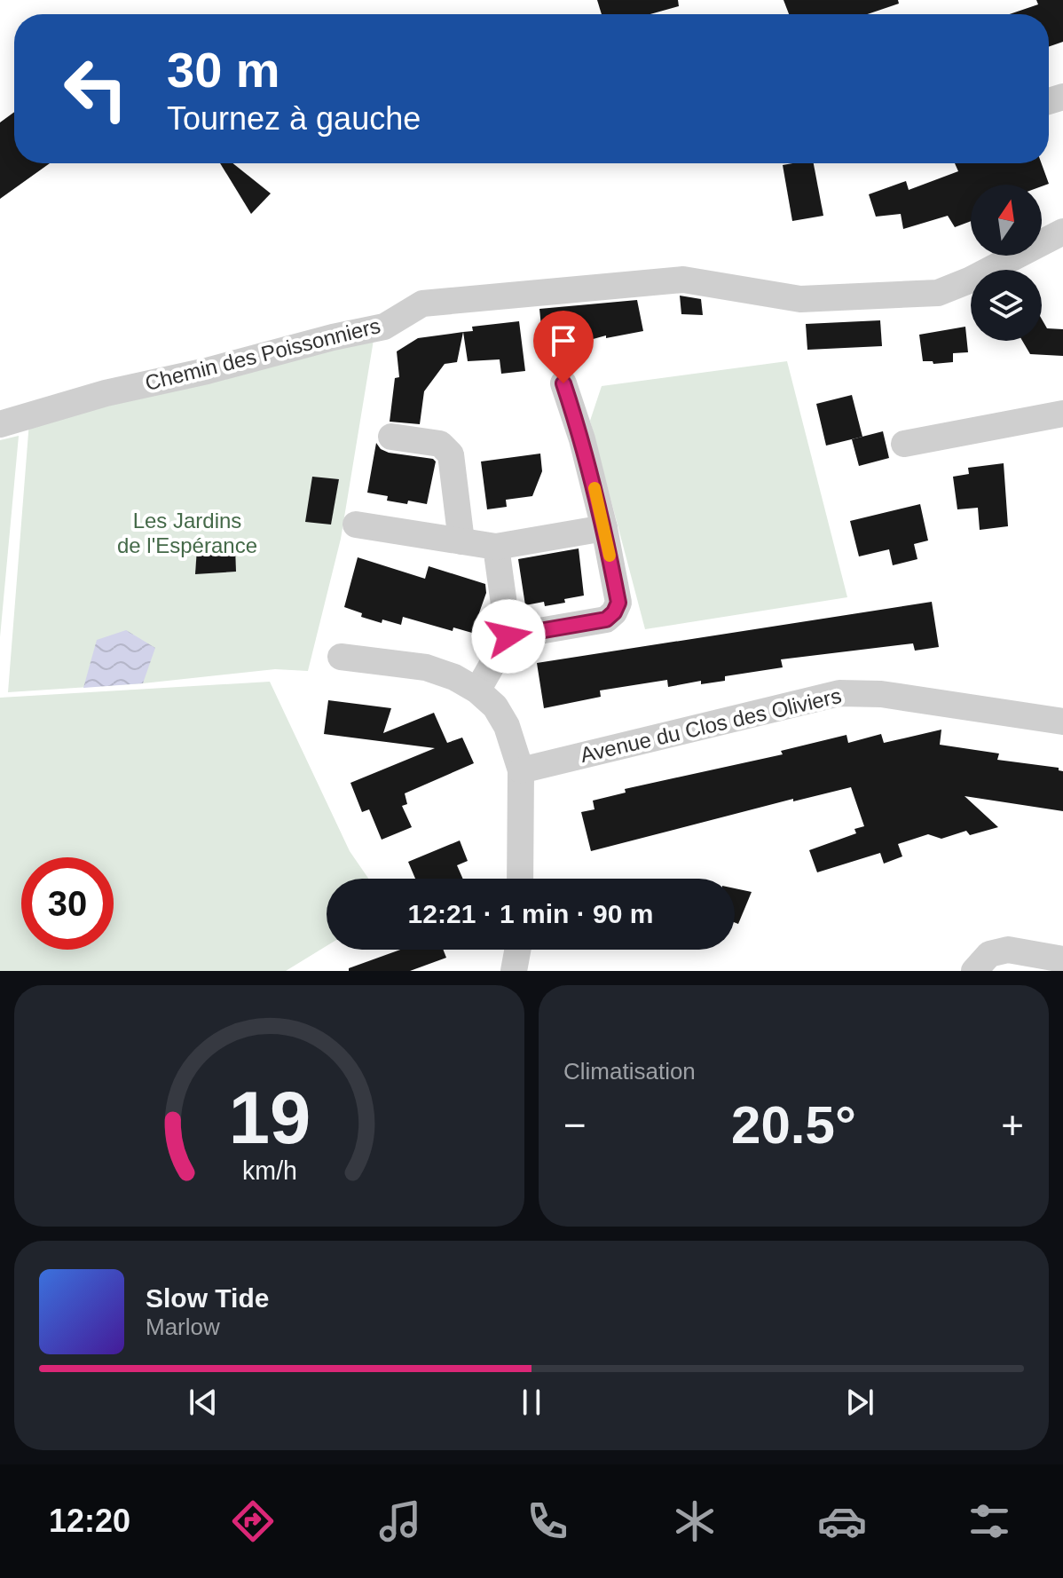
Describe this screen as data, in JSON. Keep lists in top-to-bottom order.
{
  "streets": {
    "street": ["Chemin des Poissonniers", "Avenue du Clos des Oliviers"]
  },
  "parks": ["Les Jardins de l'Espérance"],
  "north": "top",
  "page": {
    "turn": ["30 m", "Tournez à gauche"],
    "limit": "30",
    "trip": "12:21 · 1 min · 90 m",
    "tile": "Climatisation",
    "heat": ["−", "20.5°", "+"],
    "song": ["Slow Tide", "Marlow"],
    "tabs": "12:20",
    "gauge": ["19", "km/h"]
  }
}
